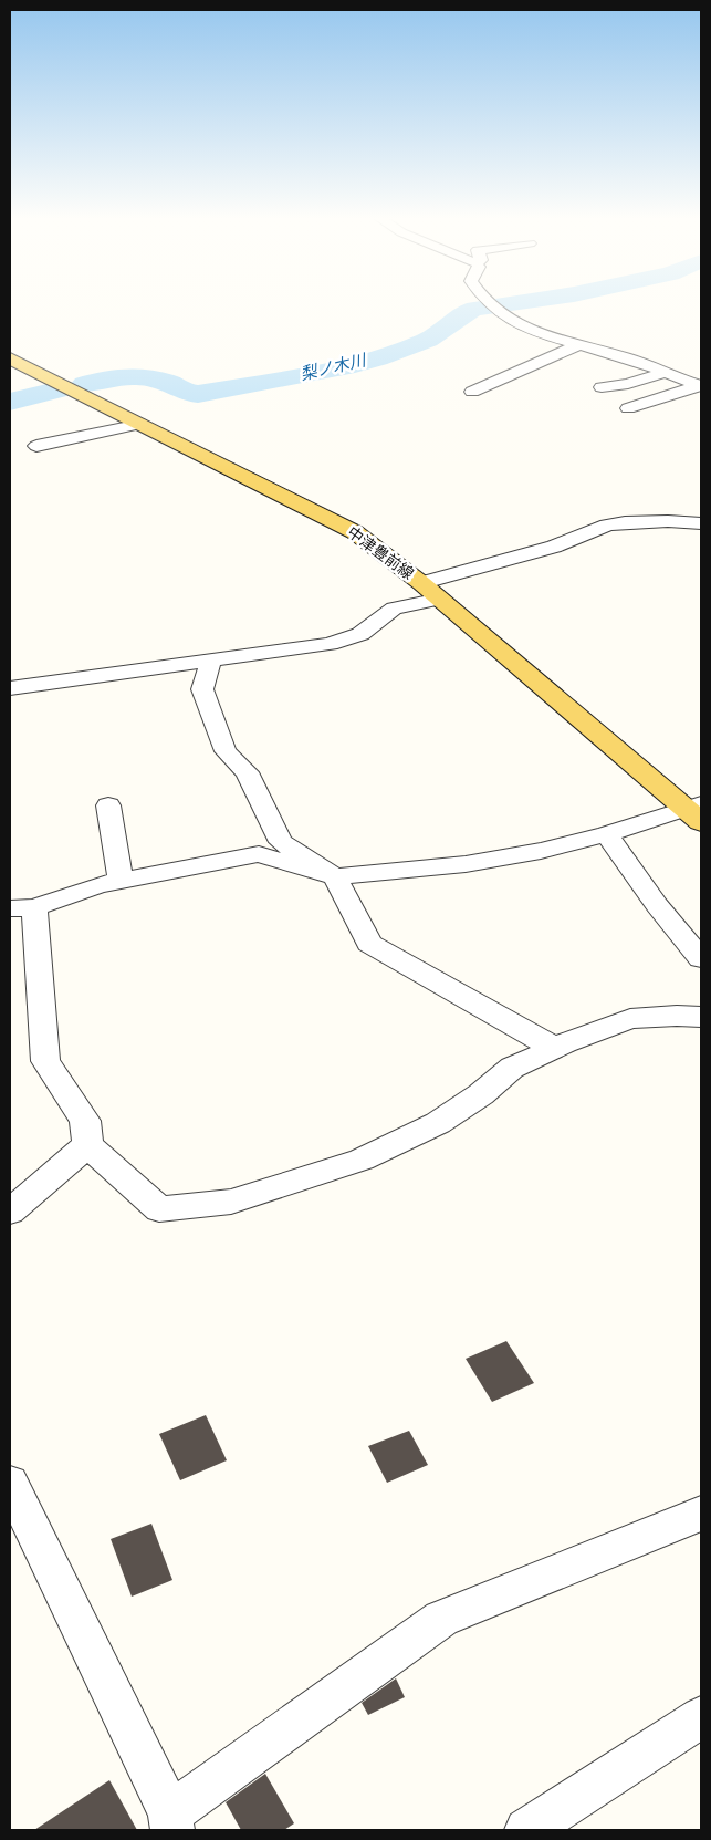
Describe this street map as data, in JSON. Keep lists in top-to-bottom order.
{
  "streets": {
    "main road": ["中津豊前線"]
  },
  "water": ["梨ノ木川"]
}
